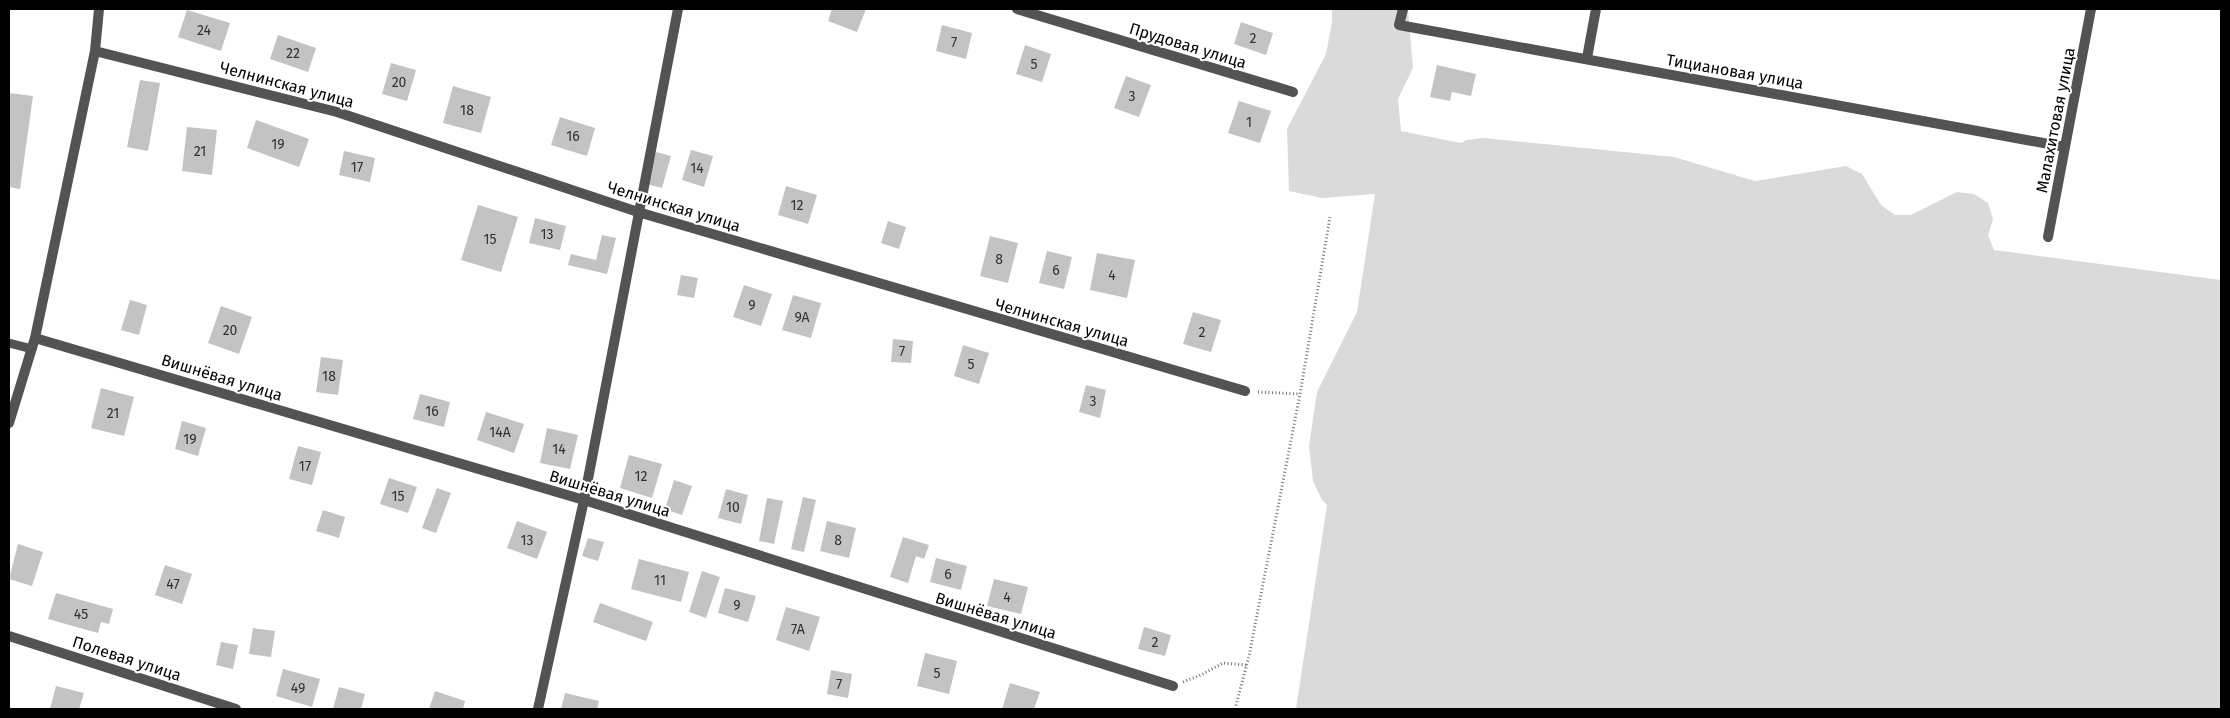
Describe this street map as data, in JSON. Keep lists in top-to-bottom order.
{
  "streets": {
    "street": [
      "Прудовая улица",
      "Тициановая улица",
      "Челнинская улица",
      "Малахитовая улица",
      "Вишнёвая улица",
      "Полевая улица"
    ]
  },
  "crossings": [
    ["Тициановая улица", "Малахитовая улица"]
  ],
  "house_numbers": [
    "24",
    "2",
    "7",
    "22",
    "5",
    "20",
    "3",
    "18",
    "1",
    "16",
    "19",
    "21",
    "17",
    "14",
    "12",
    "13",
    "15",
    "8",
    "6",
    "4",
    "9",
    "9А",
    "20",
    "2",
    "7",
    "5",
    "18",
    "3",
    "16",
    "21",
    "14А",
    "19",
    "14",
    "17",
    "12",
    "15",
    "10",
    "13",
    "8",
    "6",
    "11",
    "47",
    "4",
    "9",
    "45",
    "7А",
    "2",
    "5",
    "7",
    "49"
  ]
}
